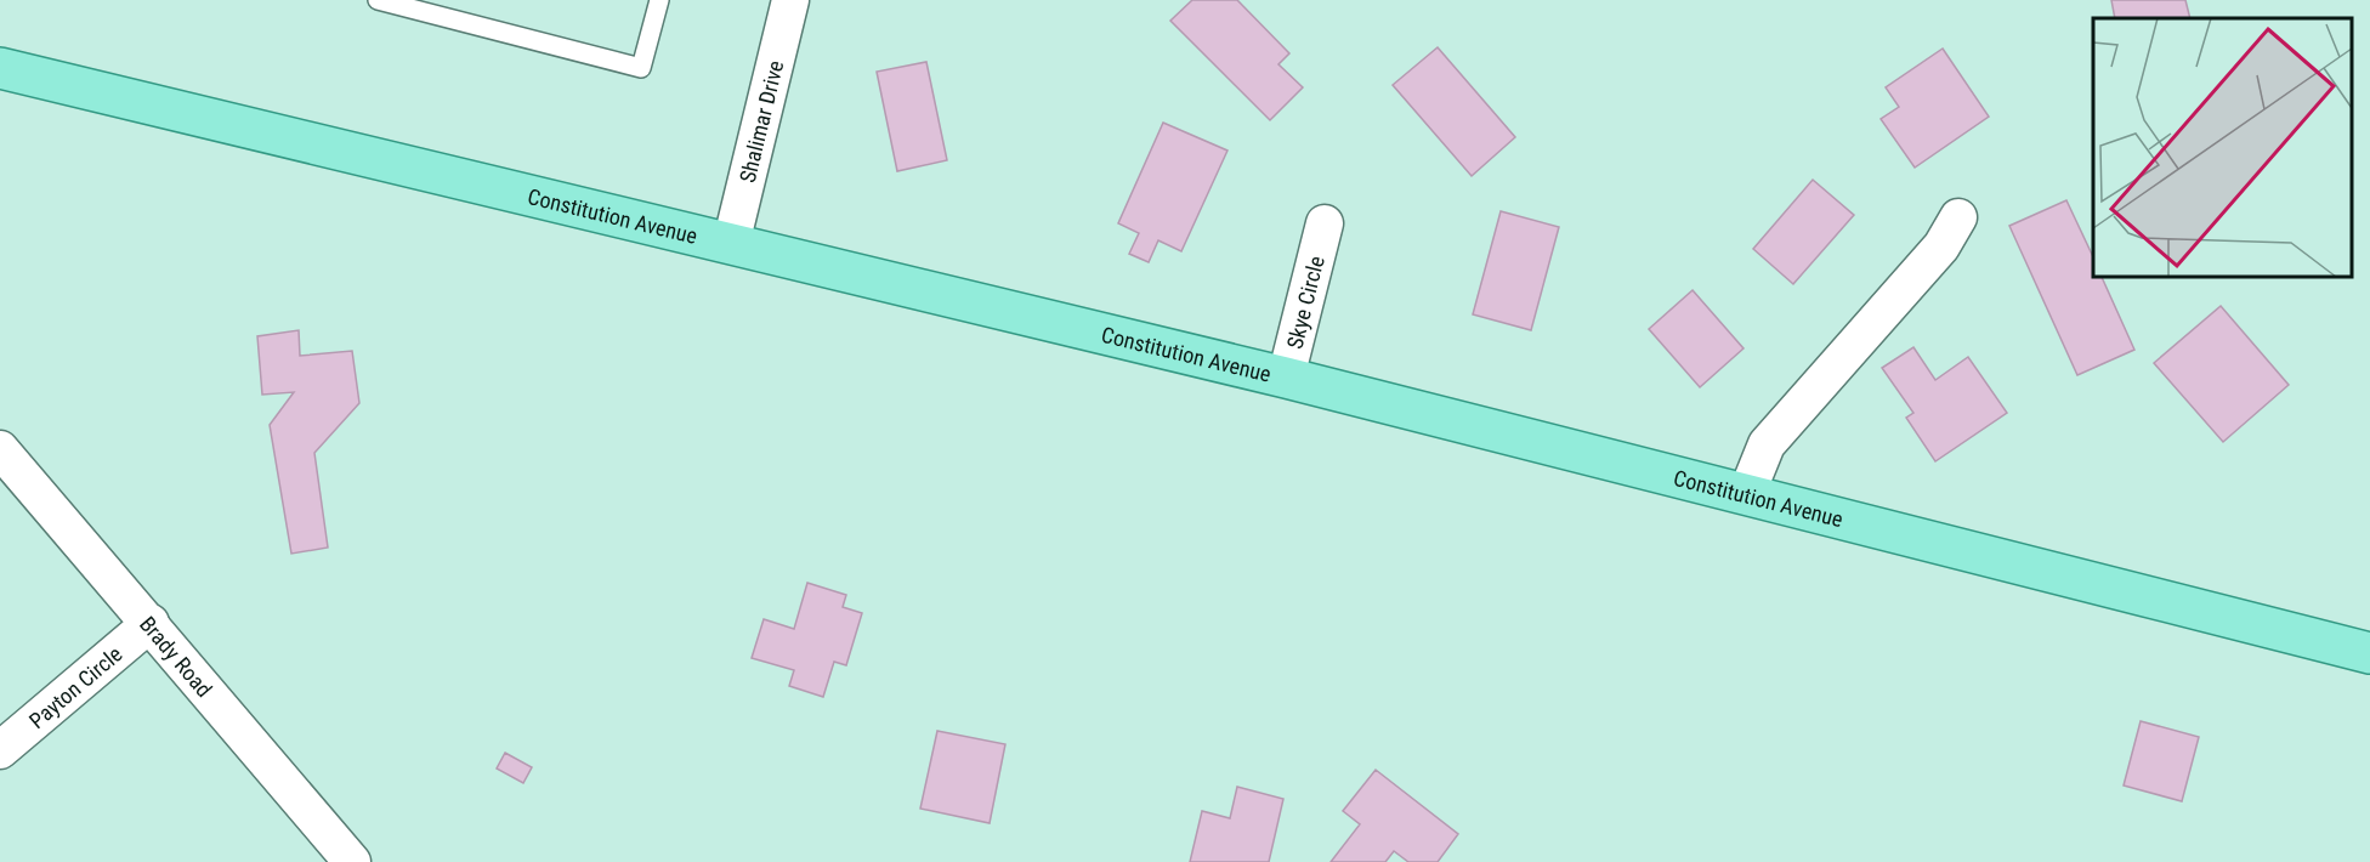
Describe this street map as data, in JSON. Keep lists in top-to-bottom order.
{
  "streets": {
    "main road": ["Constitution Avenue"],
    "street": [
      "Shalimar Drive",
      "Skye Circle",
      "Brady Road",
      "Payton Circle"
    ]
  },
  "crossings": [
    ["Shalimar Drive", "Constitution Avenue"],
    ["Constitution Avenue", "Skye Circle"],
    ["Brady Road", "Payton Circle"]
  ]
}
